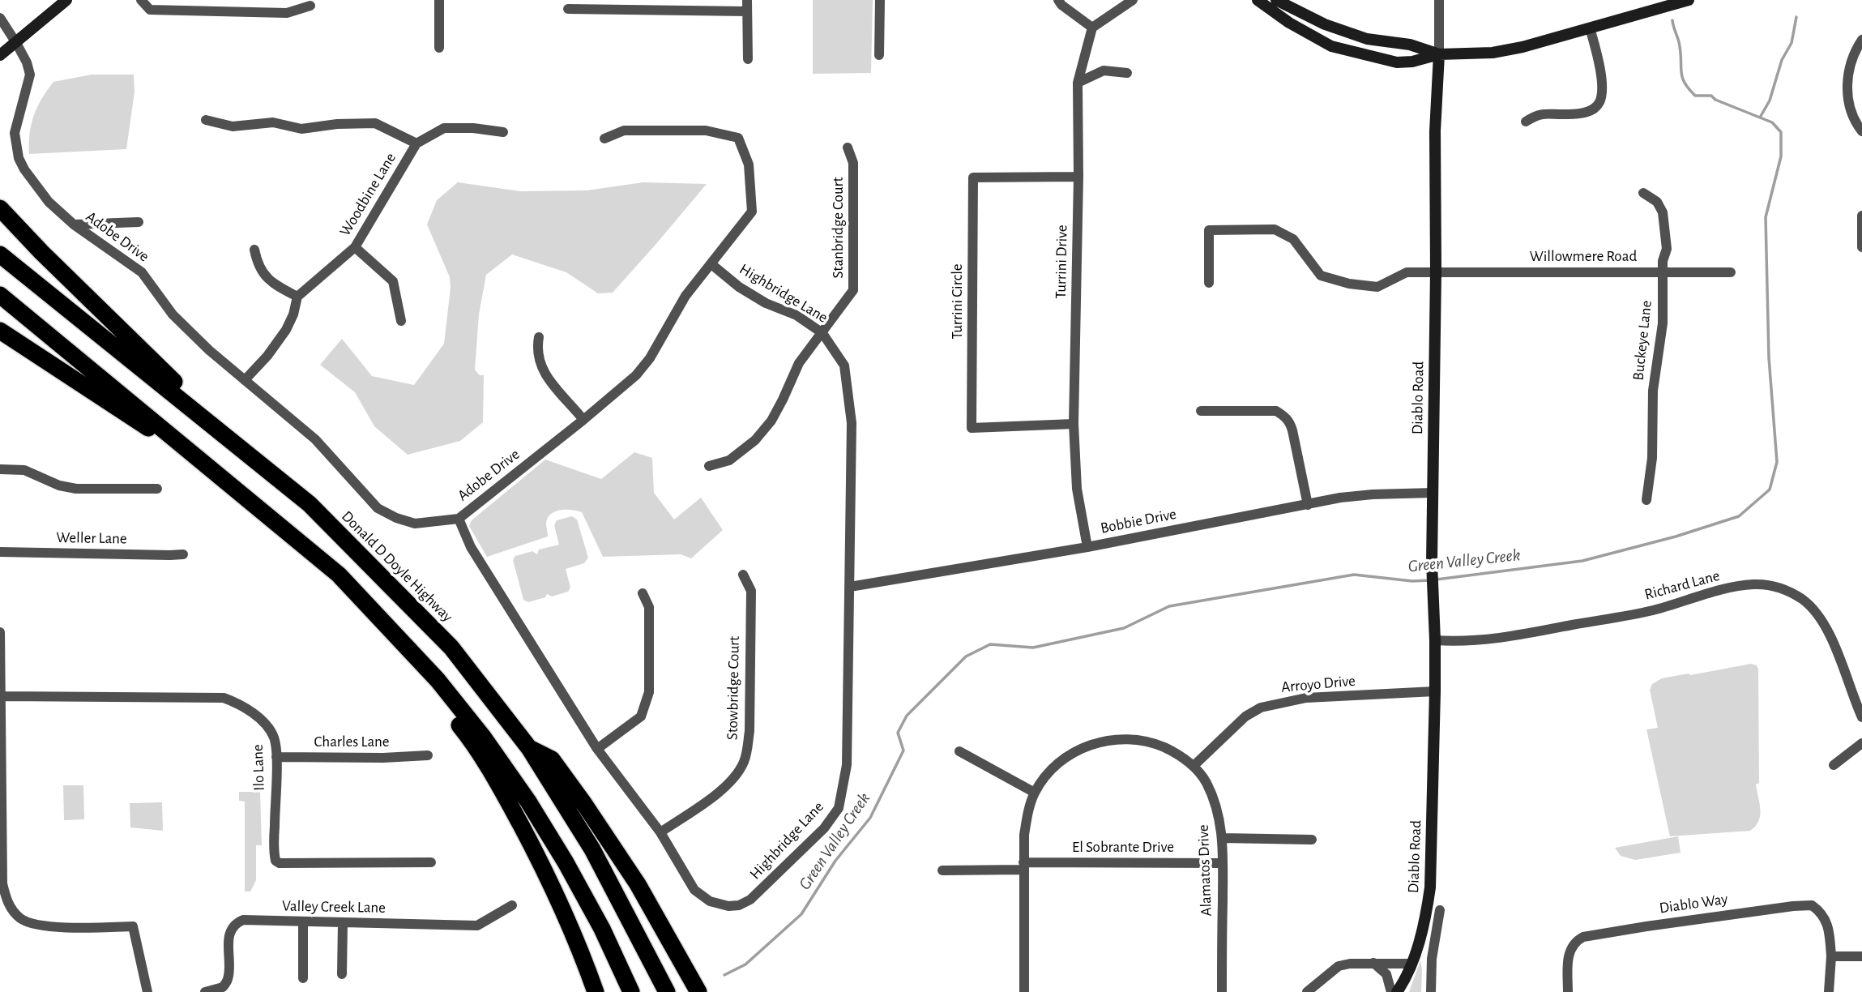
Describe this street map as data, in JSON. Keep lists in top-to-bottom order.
{
  "streets": {
    "highway": ["Donald D Doyle Highway"],
    "street": [
      "Woodbine Lane",
      "Stanbridge Court",
      "Adobe Drive",
      "Willowmere Road",
      "Turrini Drive",
      "Highbridge Lane",
      "Turrini Circle",
      "Buckeye Lane",
      "Diablo Road",
      "Bobbie Drive",
      "Weller Lane",
      "Richard Lane",
      "Arroyo Drive",
      "Stowbridge Court",
      "Charles Lane",
      "Ilo Lane",
      "El Sobrante Drive",
      "Alamatos Drive",
      "Diablo Way",
      "Valley Creek Lane"
    ]
  },
  "crossings": [
    ["Stanbridge Court", "Highbridge Lane"],
    ["Adobe Drive", "Highbridge Lane"],
    ["Willowmere Road", "Buckeye Lane"],
    ["Willowmere Road", "Diablo Road"],
    ["Turrini Drive", "Turrini Circle"],
    ["Turrini Drive", "Bobbie Drive"],
    ["Highbridge Lane", "Bobbie Drive"],
    ["Highbridge Lane", "Stowbridge Court"],
    ["Diablo Road", "Bobbie Drive"],
    ["Diablo Road", "Richard Lane"],
    ["Diablo Road", "Arroyo Drive"],
    ["Arroyo Drive", "Alamatos Drive"],
    ["Charles Lane", "Ilo Lane"],
    ["El Sobrante Drive", "Alamatos Drive"]
  ],
  "water": ["Green Valley Creek"]
}
